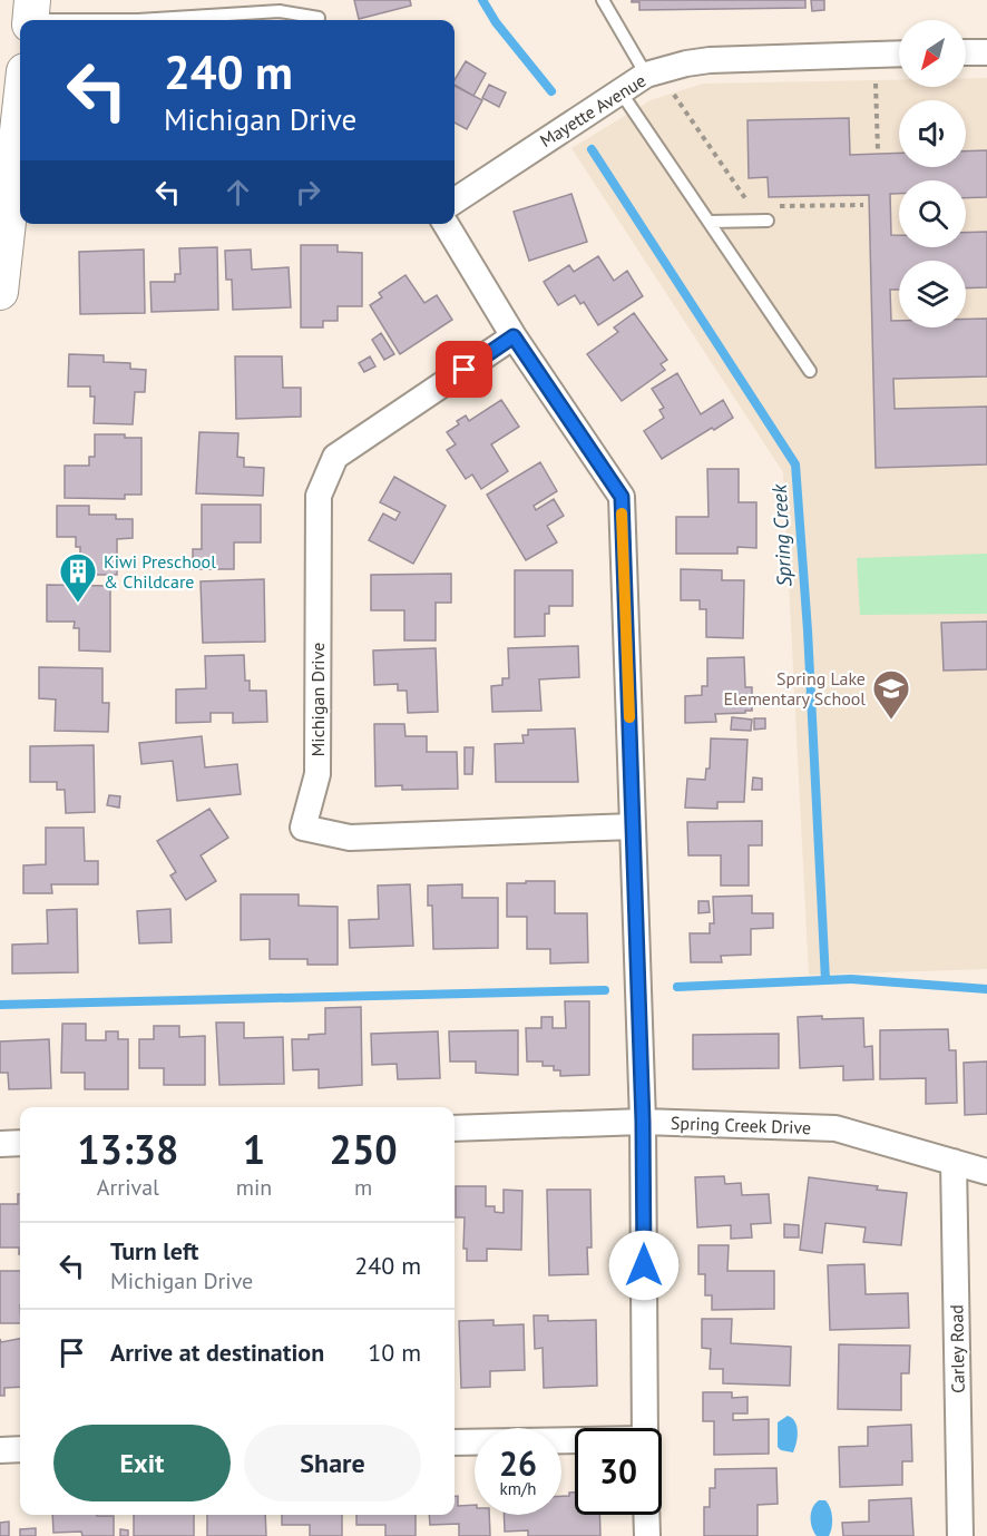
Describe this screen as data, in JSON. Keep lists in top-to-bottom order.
{
  "streets": {
    "street": [
      "Mayette Avenue",
      "Michigan Drive",
      "Spring Creek Drive",
      "Carley Road"
    ]
  },
  "crossings": [
    ["Spring Creek Drive", "Carley Road"]
  ],
  "water": ["Spring Creek"],
  "places": {
    "building": ["Kiwi Preschool & Childcare"],
    "school or university": ["Spring Lake Elementary School"]
  },
  "north": "bottom left",
  "page": {
    "turn": ["240 m", "Michigan Drive"],
    "eta": [
      "13:38",
      "Arrival",
      "1",
      "min",
      "250",
      "m"
    ],
    "list": [
      {
        "name": "Turn left",
        "note": "Michigan Drive",
        "value": "240 m"
      },
      {
        "name": "Arrive at destination",
        "value": "10 m"
      }
    ],
    "buttons": ["Exit", "Share"],
    "speed": "26 km/h",
    "limit": "30"
  }
}
